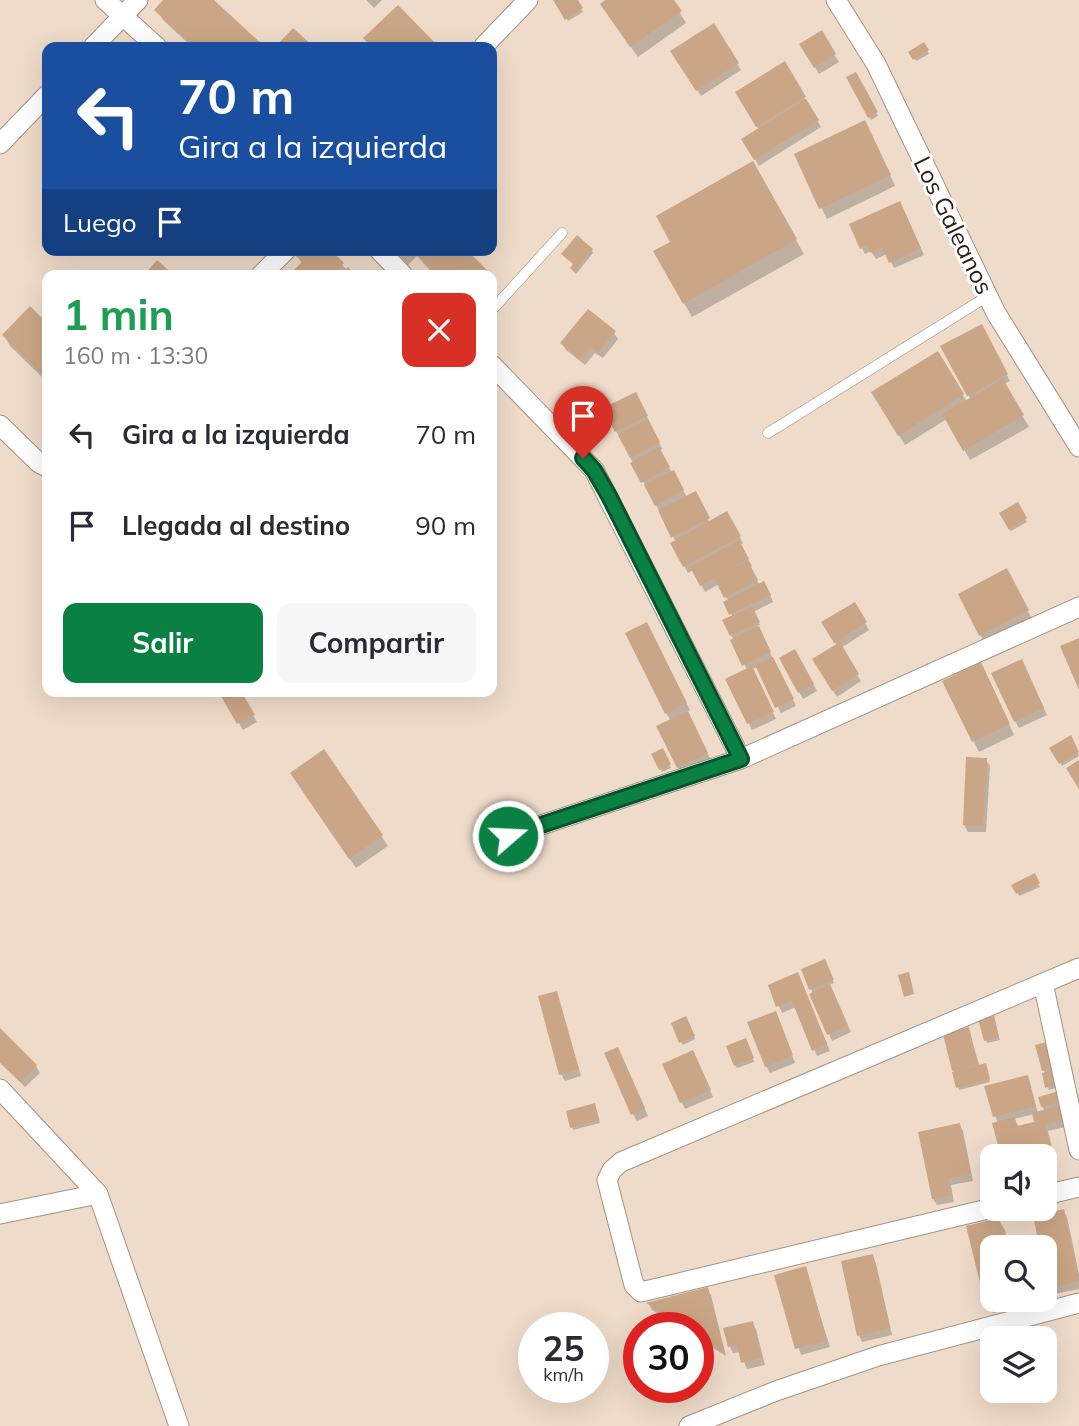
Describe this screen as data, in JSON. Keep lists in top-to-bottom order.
{
  "streets": {
    "street": ["Los Galeanos"]
  },
  "page": {
    "turn": ["70 m", "Gira a la izquierda"],
    "then": "Luego",
    "heading": ["1 min", "160 m · 13:30"],
    "list": [
      {
        "name": "Gira a la izquierda",
        "value": "70 m"
      },
      {
        "name": "Llegada al destino",
        "value": "90 m"
      }
    ],
    "buttons": ["Salir", "Compartir"],
    "speed": "25 km/h",
    "limit": "30"
  }
}
